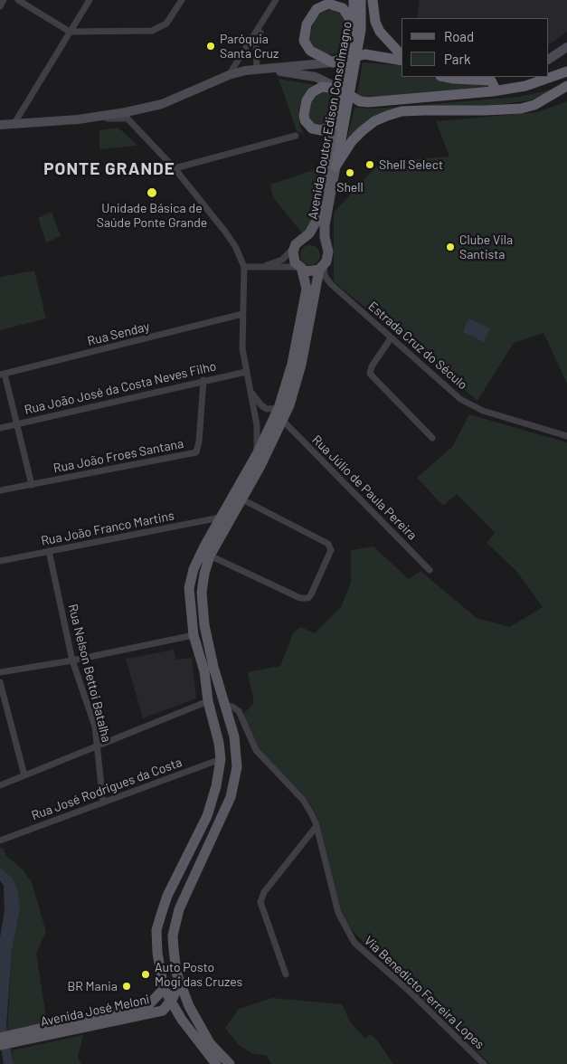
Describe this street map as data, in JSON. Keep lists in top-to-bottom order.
{
  "streets": {
    "highway": ["Avenida Doutor Edison Consolmagno"],
    "main road": ["Avenida José Meloni"],
    "street": [
      "Rua Senday",
      "Estrada Cruz do Século",
      "Rua João José da Costa Neves Filho",
      "Rua João Froes Santana",
      "Rua Júlio de Paula Pereira",
      "Rua João Franco Martins",
      "Rua Nelson Bettoi Batalha",
      "Rua José Rodrigues da Costa",
      "Via Benedicto Ferreira Lopes"
    ]
  },
  "crossings": [
    ["Avenida Doutor Edison Consolmagno", "Estrada Cruz do Século"],
    ["Avenida Doutor Edison Consolmagno", "Rua Júlio de Paula Pereira"],
    ["Avenida Doutor Edison Consolmagno", "Via Benedicto Ferreira Lopes"],
    ["Rua João José da Costa Neves Filho", "Rua João Froes Santana"],
    ["Rua João Franco Martins", "Rua Nelson Bettoi Batalha"],
    ["Rua Nelson Bettoi Batalha", "Rua José Rodrigues da Costa"]
  ],
  "districts": ["PONTE GRANDE"],
  "places": [
    "Paróquia Santa Cruz",
    "Shell Select",
    "Shell",
    "Unidade Básica de Saúde Ponte Grande",
    "Clube Vila Santista",
    "Auto Posto Mogi das Cruzes",
    "BR Mania"
  ],
  "legend": ["Road", "Park"]
}
